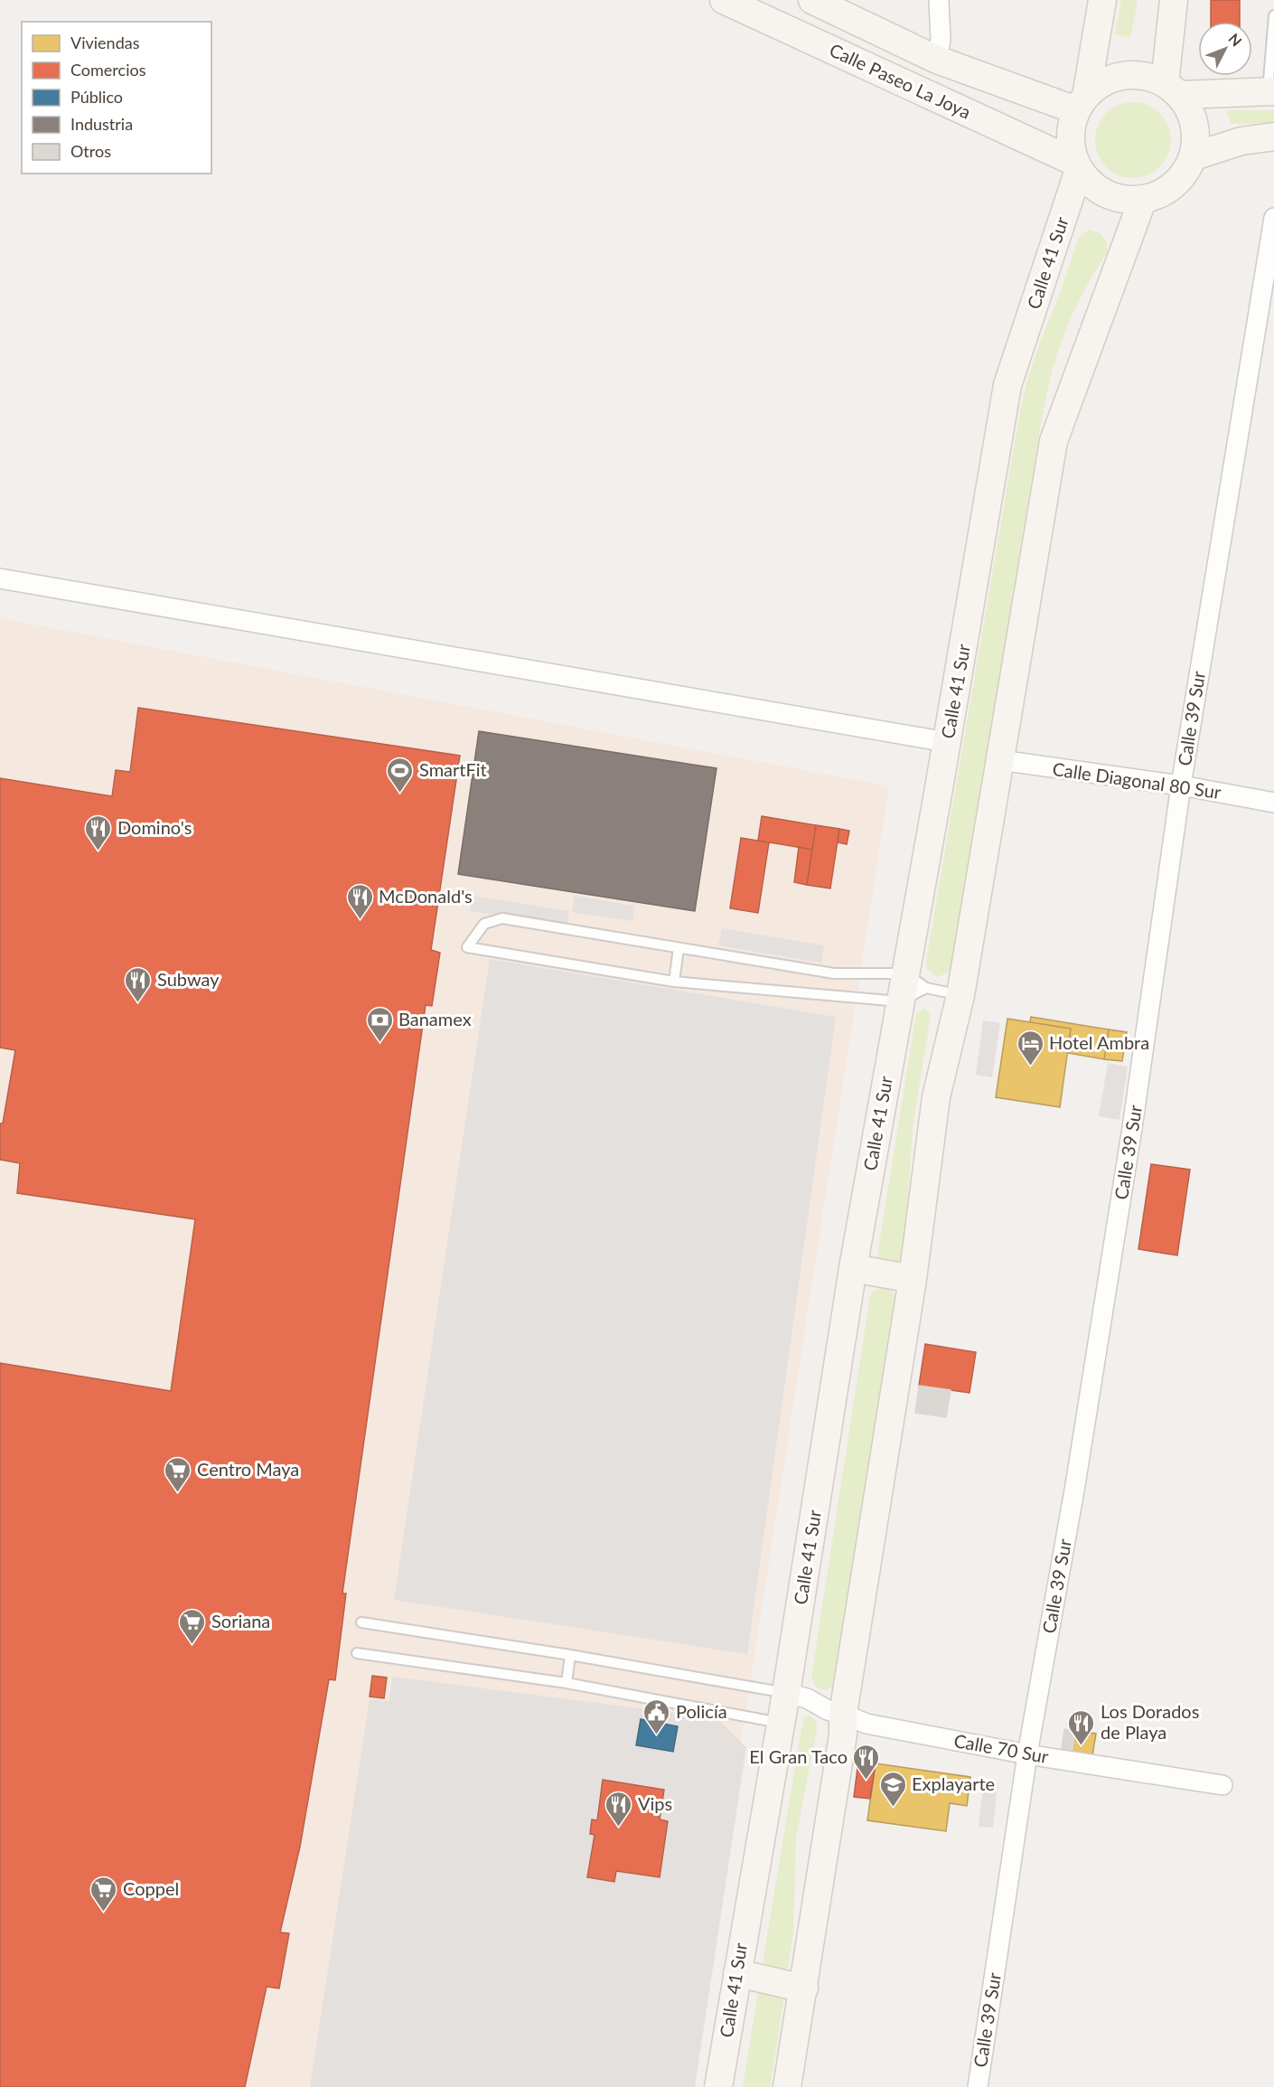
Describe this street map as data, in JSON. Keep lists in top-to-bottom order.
{
  "streets": {
    "main road": ["Calle Paseo La Joya", "Calle 41 Sur"],
    "street": ["Calle 39 Sur", "Calle Diagonal 80 Sur", "Calle 70 Sur"]
  },
  "crossings": [
    ["Calle Paseo La Joya", "Calle 41 Sur"],
    ["Calle 41 Sur", "Calle 70 Sur"],
    ["Calle 39 Sur", "Calle Diagonal 80 Sur"],
    ["Calle 39 Sur", "Calle 70 Sur"]
  ],
  "places": {
    "sports": ["SmartFit"],
    "restaurant": [
      "Domino's",
      "McDonald's",
      "Subway",
      "Los Dorados de Playa",
      "El Gran Taco",
      "Vips"
    ],
    "bank": ["Banamex"],
    "hotel": ["Hotel Ambra"],
    "supermarket": ["Centro Maya", "Soriana", "Coppel"],
    "public building": ["Policía"],
    "school or university": ["Explayarte"]
  },
  "legend": [
    "Viviendas",
    "Comercios",
    "Público",
    "Industria",
    "Otros"
  ],
  "north": "top right"
}
